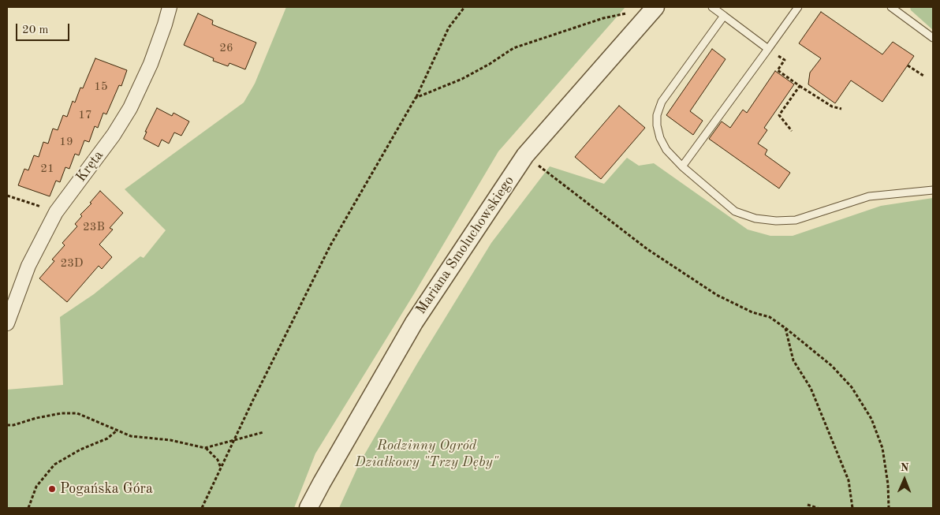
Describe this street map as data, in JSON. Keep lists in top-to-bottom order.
{
  "streets": {
    "street": ["Kręta", "Mariana Smoluchowskiego"]
  },
  "parks": ["Rodzinny Ogród Działkowy \"Trzy Dęby\""],
  "places": ["Pogańska Góra"],
  "house_numbers": [
    "26",
    "15",
    "17",
    "19",
    "21",
    "23B",
    "23D"
  ],
  "scale_bar": "20 m",
  "north": "top"
}
